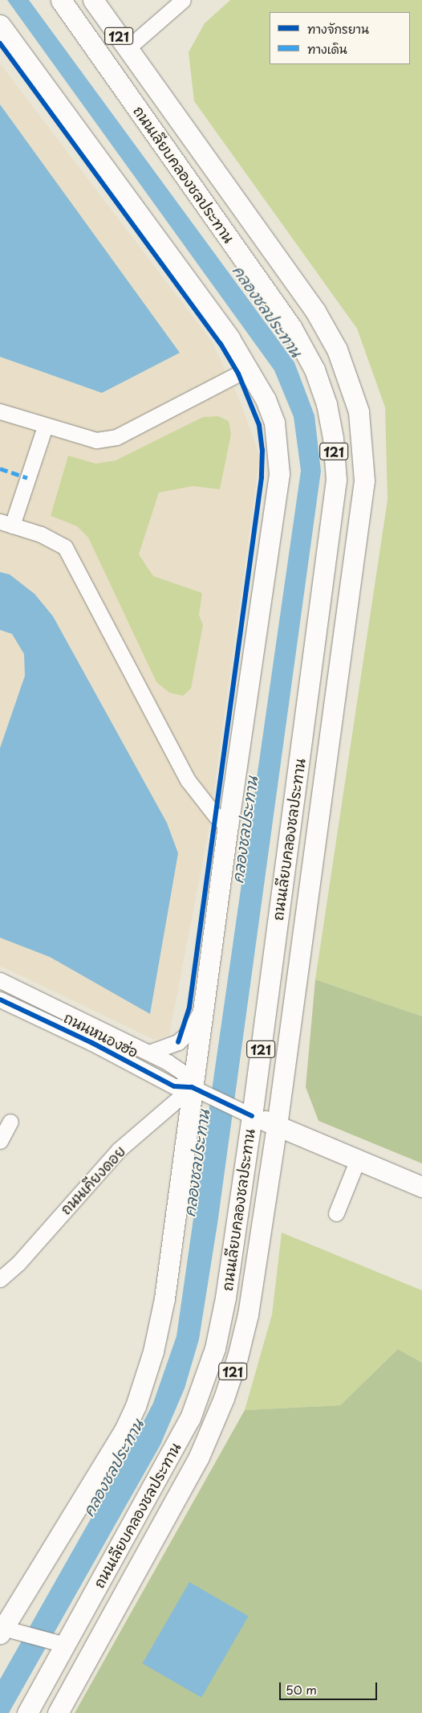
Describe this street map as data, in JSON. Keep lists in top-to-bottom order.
{
  "streets": {
    "main road": ["121", "ถนนเลียบคลองชลประทาน"],
    "street": ["ถนนหนองฮ่อ", "ถนนเคียงดอย"]
  },
  "crossings": [
    ["ถนนหนองฮ่อ", "ถนนเคียงดอย"]
  ],
  "water": ["คลองชลประทาน"],
  "legend": ["ทางจักรยาน", "ทางเดิน"],
  "scale_bar": "50 m"
}
